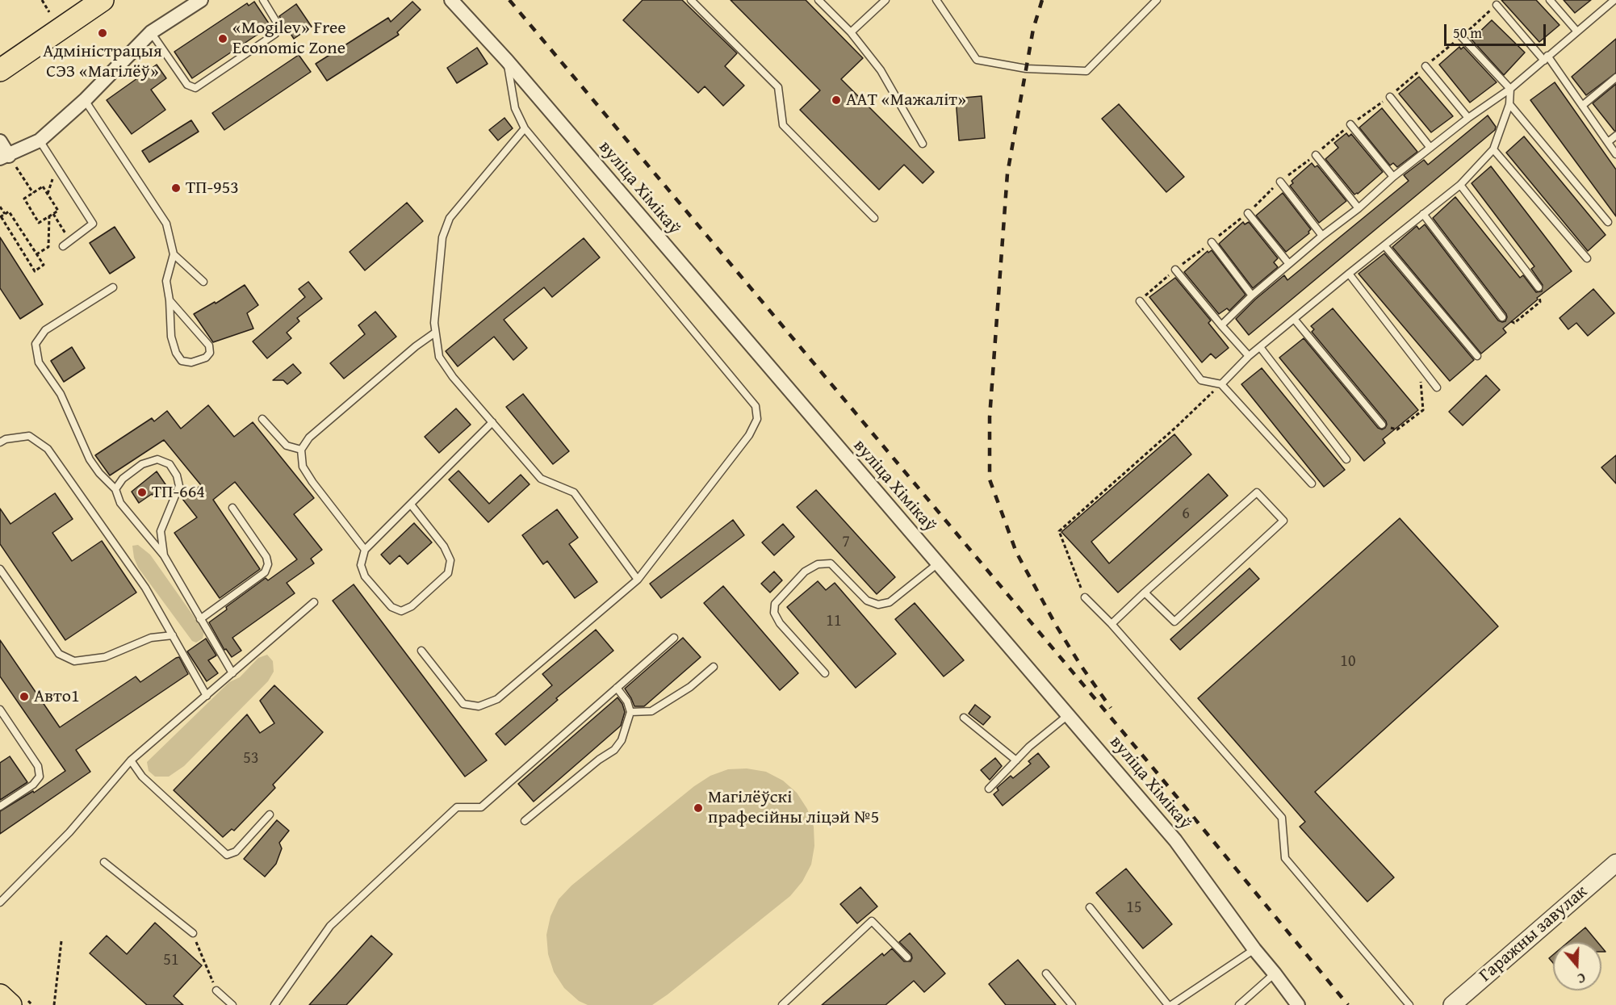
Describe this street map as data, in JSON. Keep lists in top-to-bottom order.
{
  "streets": {
    "street": ["вуліца Хімікаў", "Гаражны завулак"]
  },
  "places": [
    "Адміністрацыя СЭЗ «Магілёў»",
    "«Mogilev» Free Economic Zone",
    "ААТ «Мажаліт»",
    "ТП-953",
    "ТП-664",
    "Авто1",
    "Магілёўскі прафесійны ліцэй №5"
  ],
  "house_numbers": [
    "6",
    "7",
    "11",
    "10",
    "53",
    "15",
    "51"
  ],
  "scale_bar": "50 m",
  "north": "bottom"
}
